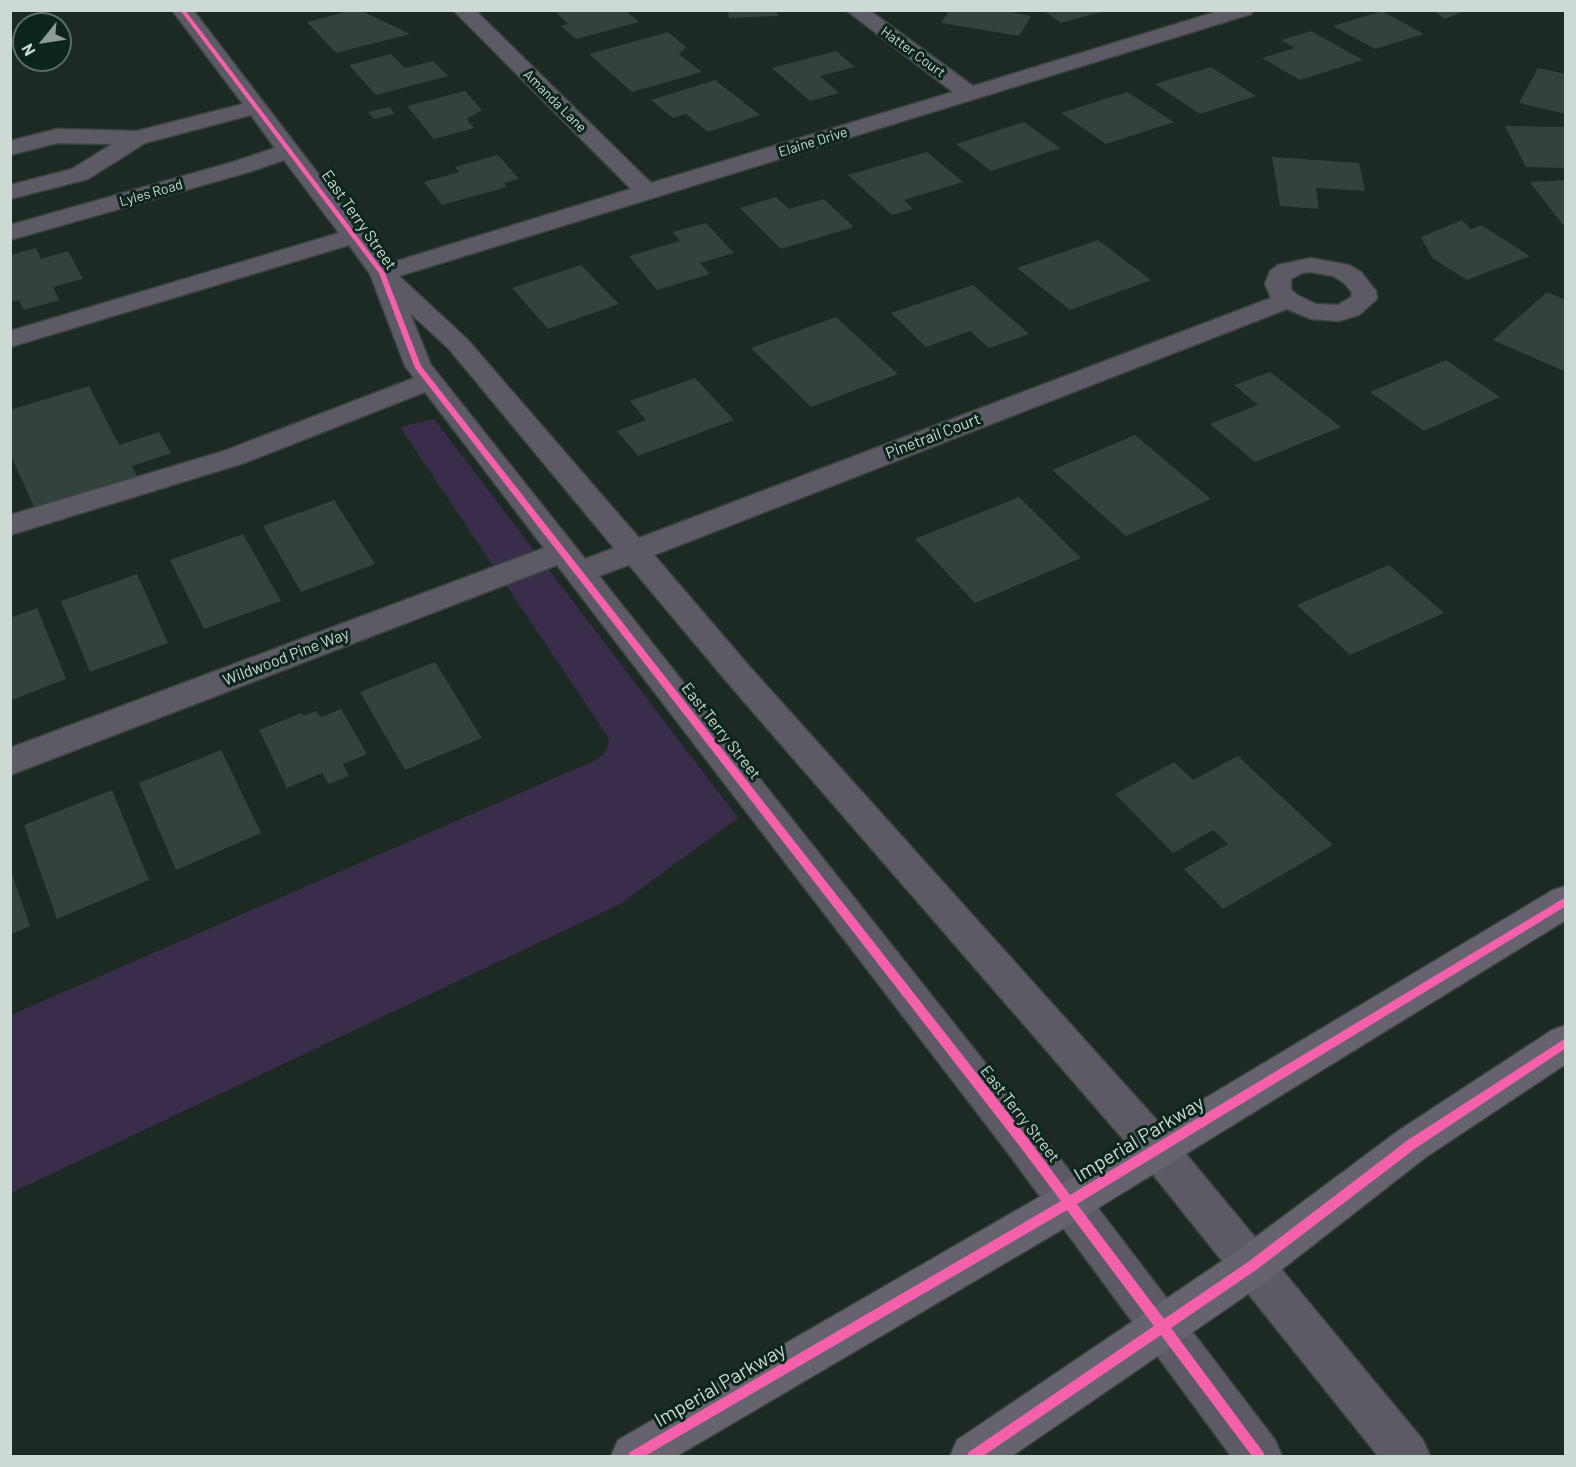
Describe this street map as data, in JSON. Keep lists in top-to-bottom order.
{
  "streets": {
    "main road": ["Imperial Parkway"],
    "street": [
      "Hatter Court",
      "Amanda Lane",
      "Elaine Drive",
      "Lyles Road",
      "East Terry Street",
      "Pinetrail Court",
      "Wildwood Pine Way"
    ]
  },
  "crossings": [
    ["Hatter Court", "Elaine Drive"],
    ["Amanda Lane", "Elaine Drive"],
    ["Elaine Drive", "East Terry Street"],
    ["Lyles Road", "East Terry Street"],
    ["East Terry Street", "Pinetrail Court"],
    ["East Terry Street", "Wildwood Pine Way"],
    ["East Terry Street", "Imperial Parkway"],
    ["Pinetrail Court", "Wildwood Pine Way"]
  ],
  "north": "bottom left"
}
